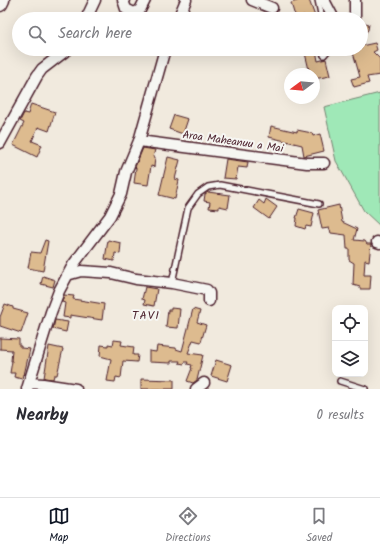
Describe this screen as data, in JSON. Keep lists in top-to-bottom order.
{
  "streets": {
    "street": ["Aroa Maheanuu a Mai"]
  },
  "districts": ["TAVI"],
  "north": "left",
  "page": {
    "search": "Search here",
    "heading": ["Nearby", "0 results"],
    "nav": ["Map", "Directions", "Saved"]
  }
}
